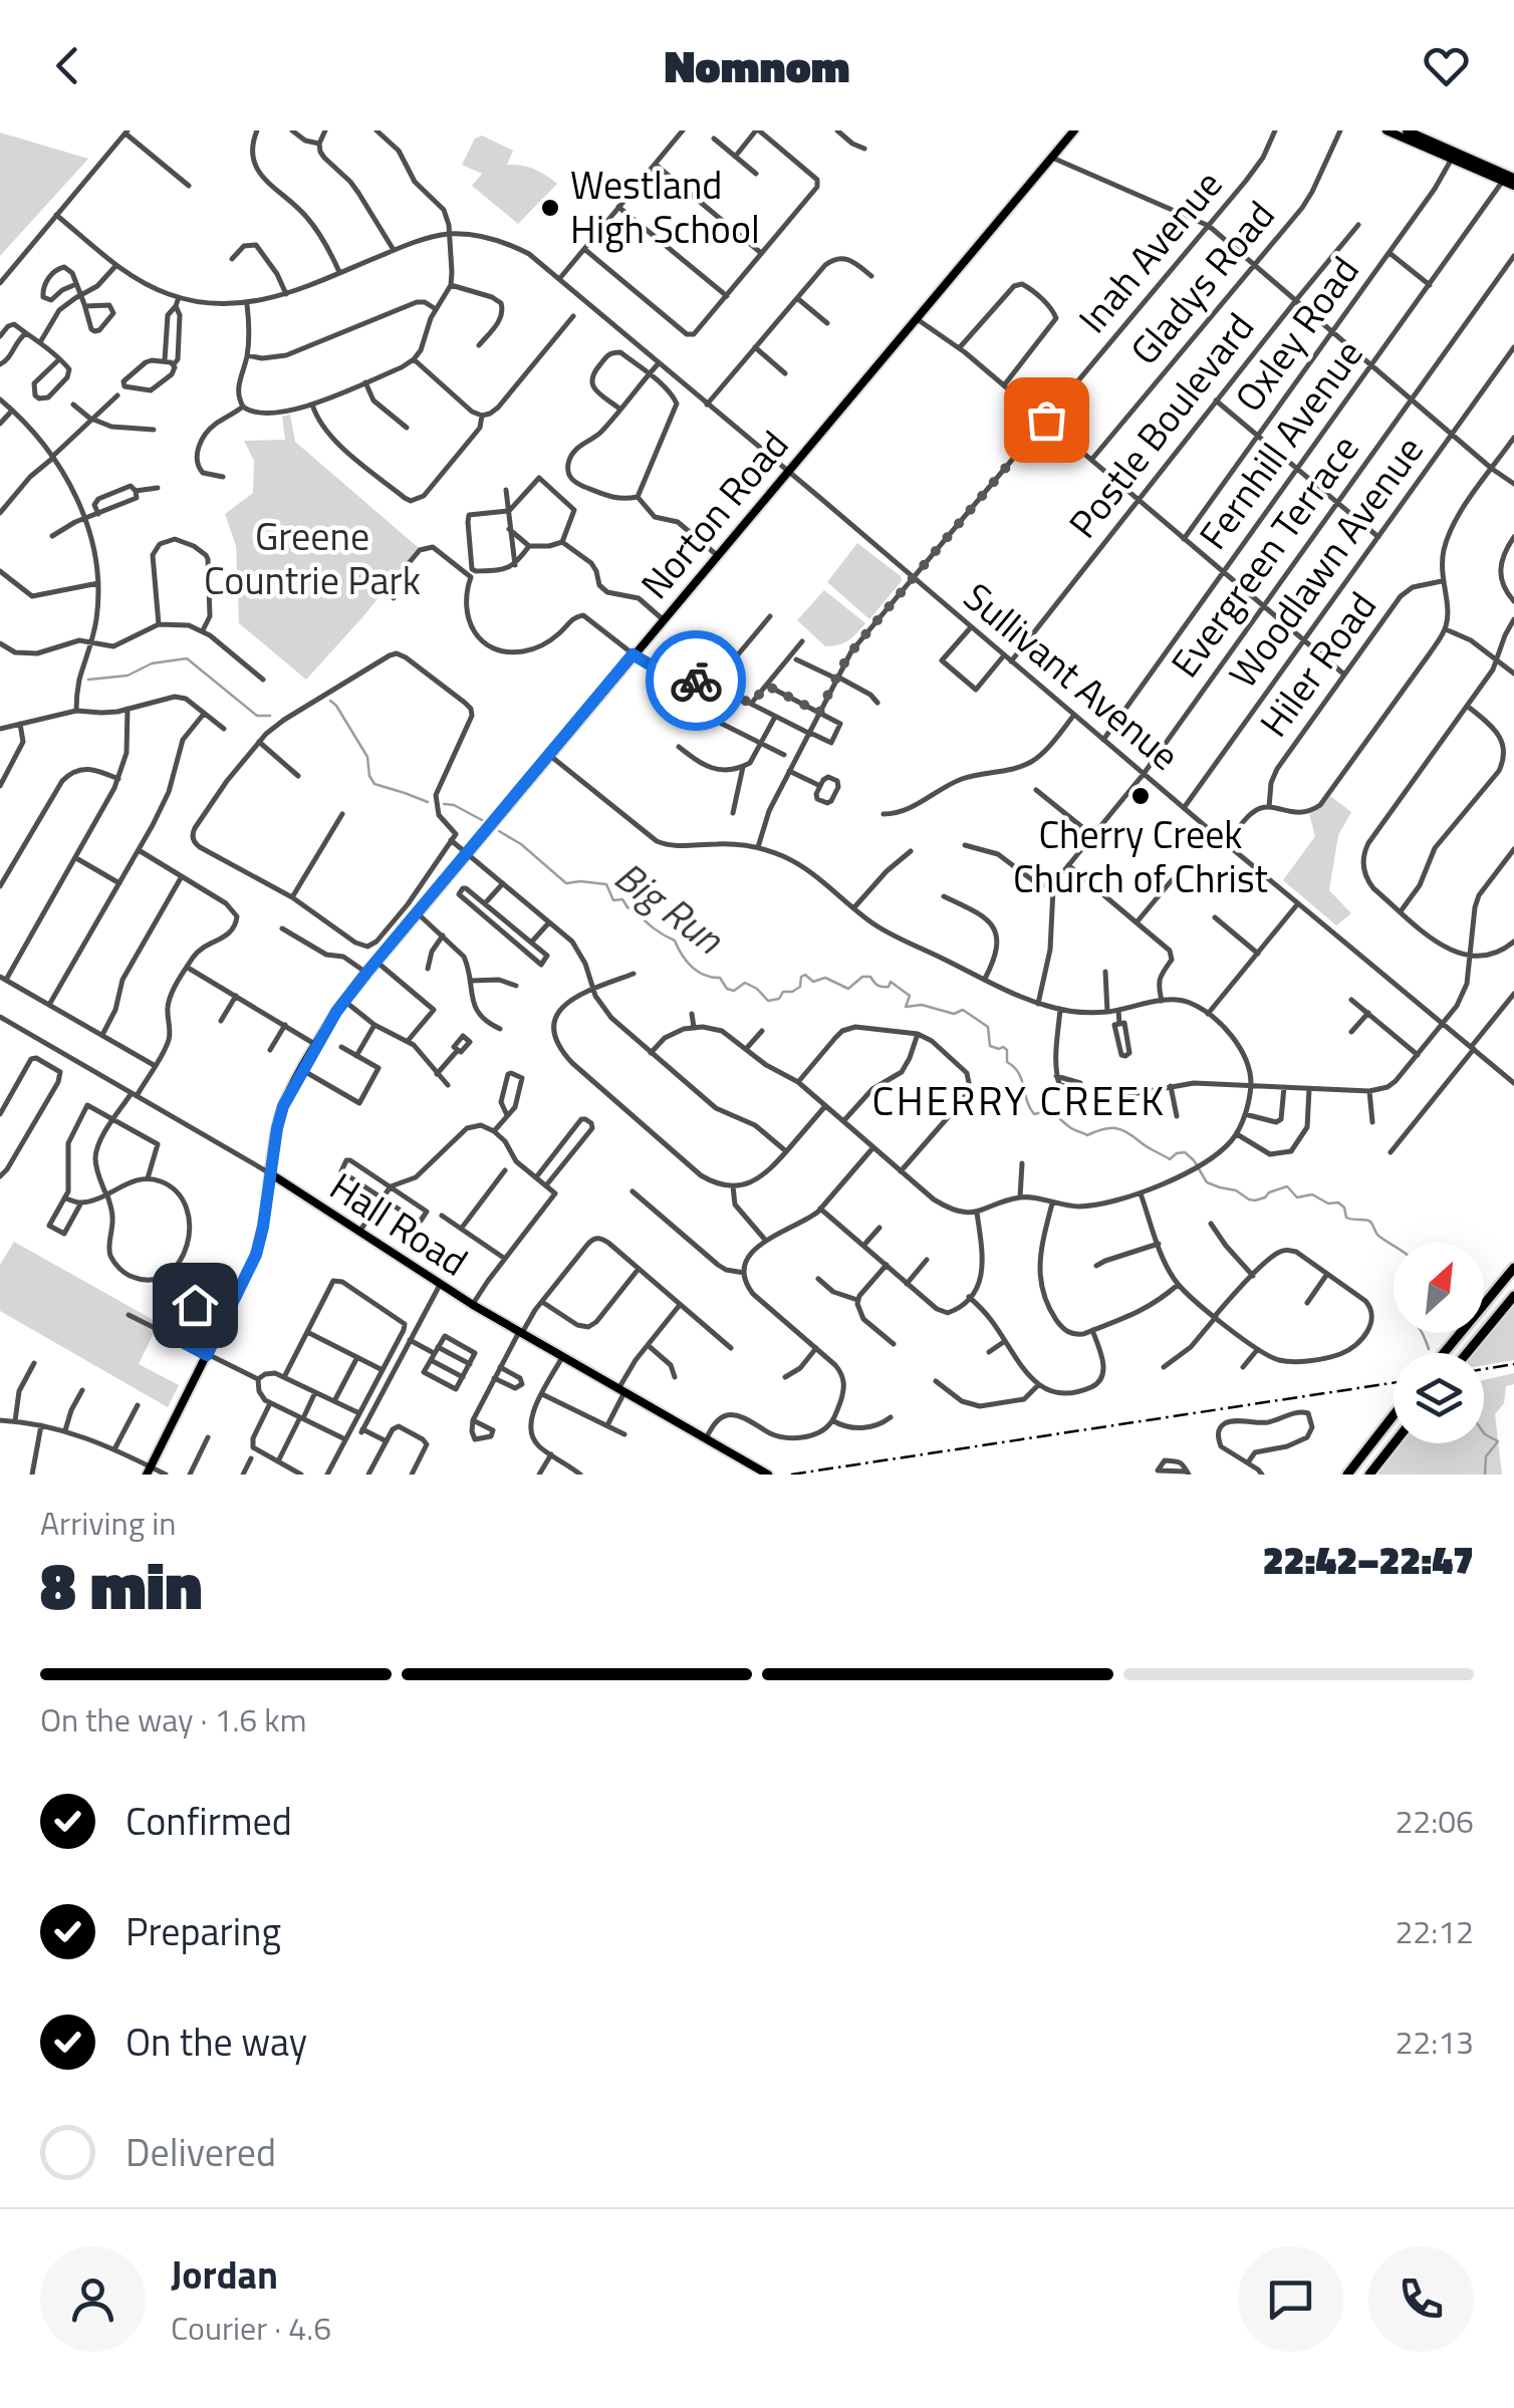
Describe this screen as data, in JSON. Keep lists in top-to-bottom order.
{
  "streets": {
    "main road": ["Norton Road", "Hall Road"],
    "street": [
      "Inah Avenue",
      "Gladys Road",
      "Oxley Road",
      "Postle Boulevard",
      "Fernhill Avenue",
      "Evergreen Terrace",
      "Woodlawn Avenue",
      "Hiler Road",
      "Sullivant Avenue"
    ]
  },
  "crossings": [
    ["Inah Avenue", "Sullivant Avenue"],
    ["Postle Boulevard", "Sullivant Avenue"],
    ["Fernhill Avenue", "Sullivant Avenue"],
    ["Norton Road", "Sullivant Avenue"],
    ["Norton Road", "Hall Road"],
    ["Evergreen Terrace", "Sullivant Avenue"],
    ["Woodlawn Avenue", "Sullivant Avenue"]
  ],
  "districts": ["CHERRY CREEK"],
  "water": ["Big Run"],
  "parks": ["Greene Countrie Park"],
  "places": ["Westland High School", "Cherry Creek Church of Christ"],
  "north": "top right",
  "page": {
    "header": "Nomnom",
    "heading": ["8 min", "Arriving in", "22:42–22:47"],
    "panel": ["Jordan", "Courier · 4.6"],
    "bar": "On the way · 1.6 km",
    "list": [
      ["Confirmed", "22:06"],
      ["Preparing", "22:12"],
      ["On the way", "22:13"],
      "Delivered"
    ]
  }
}
